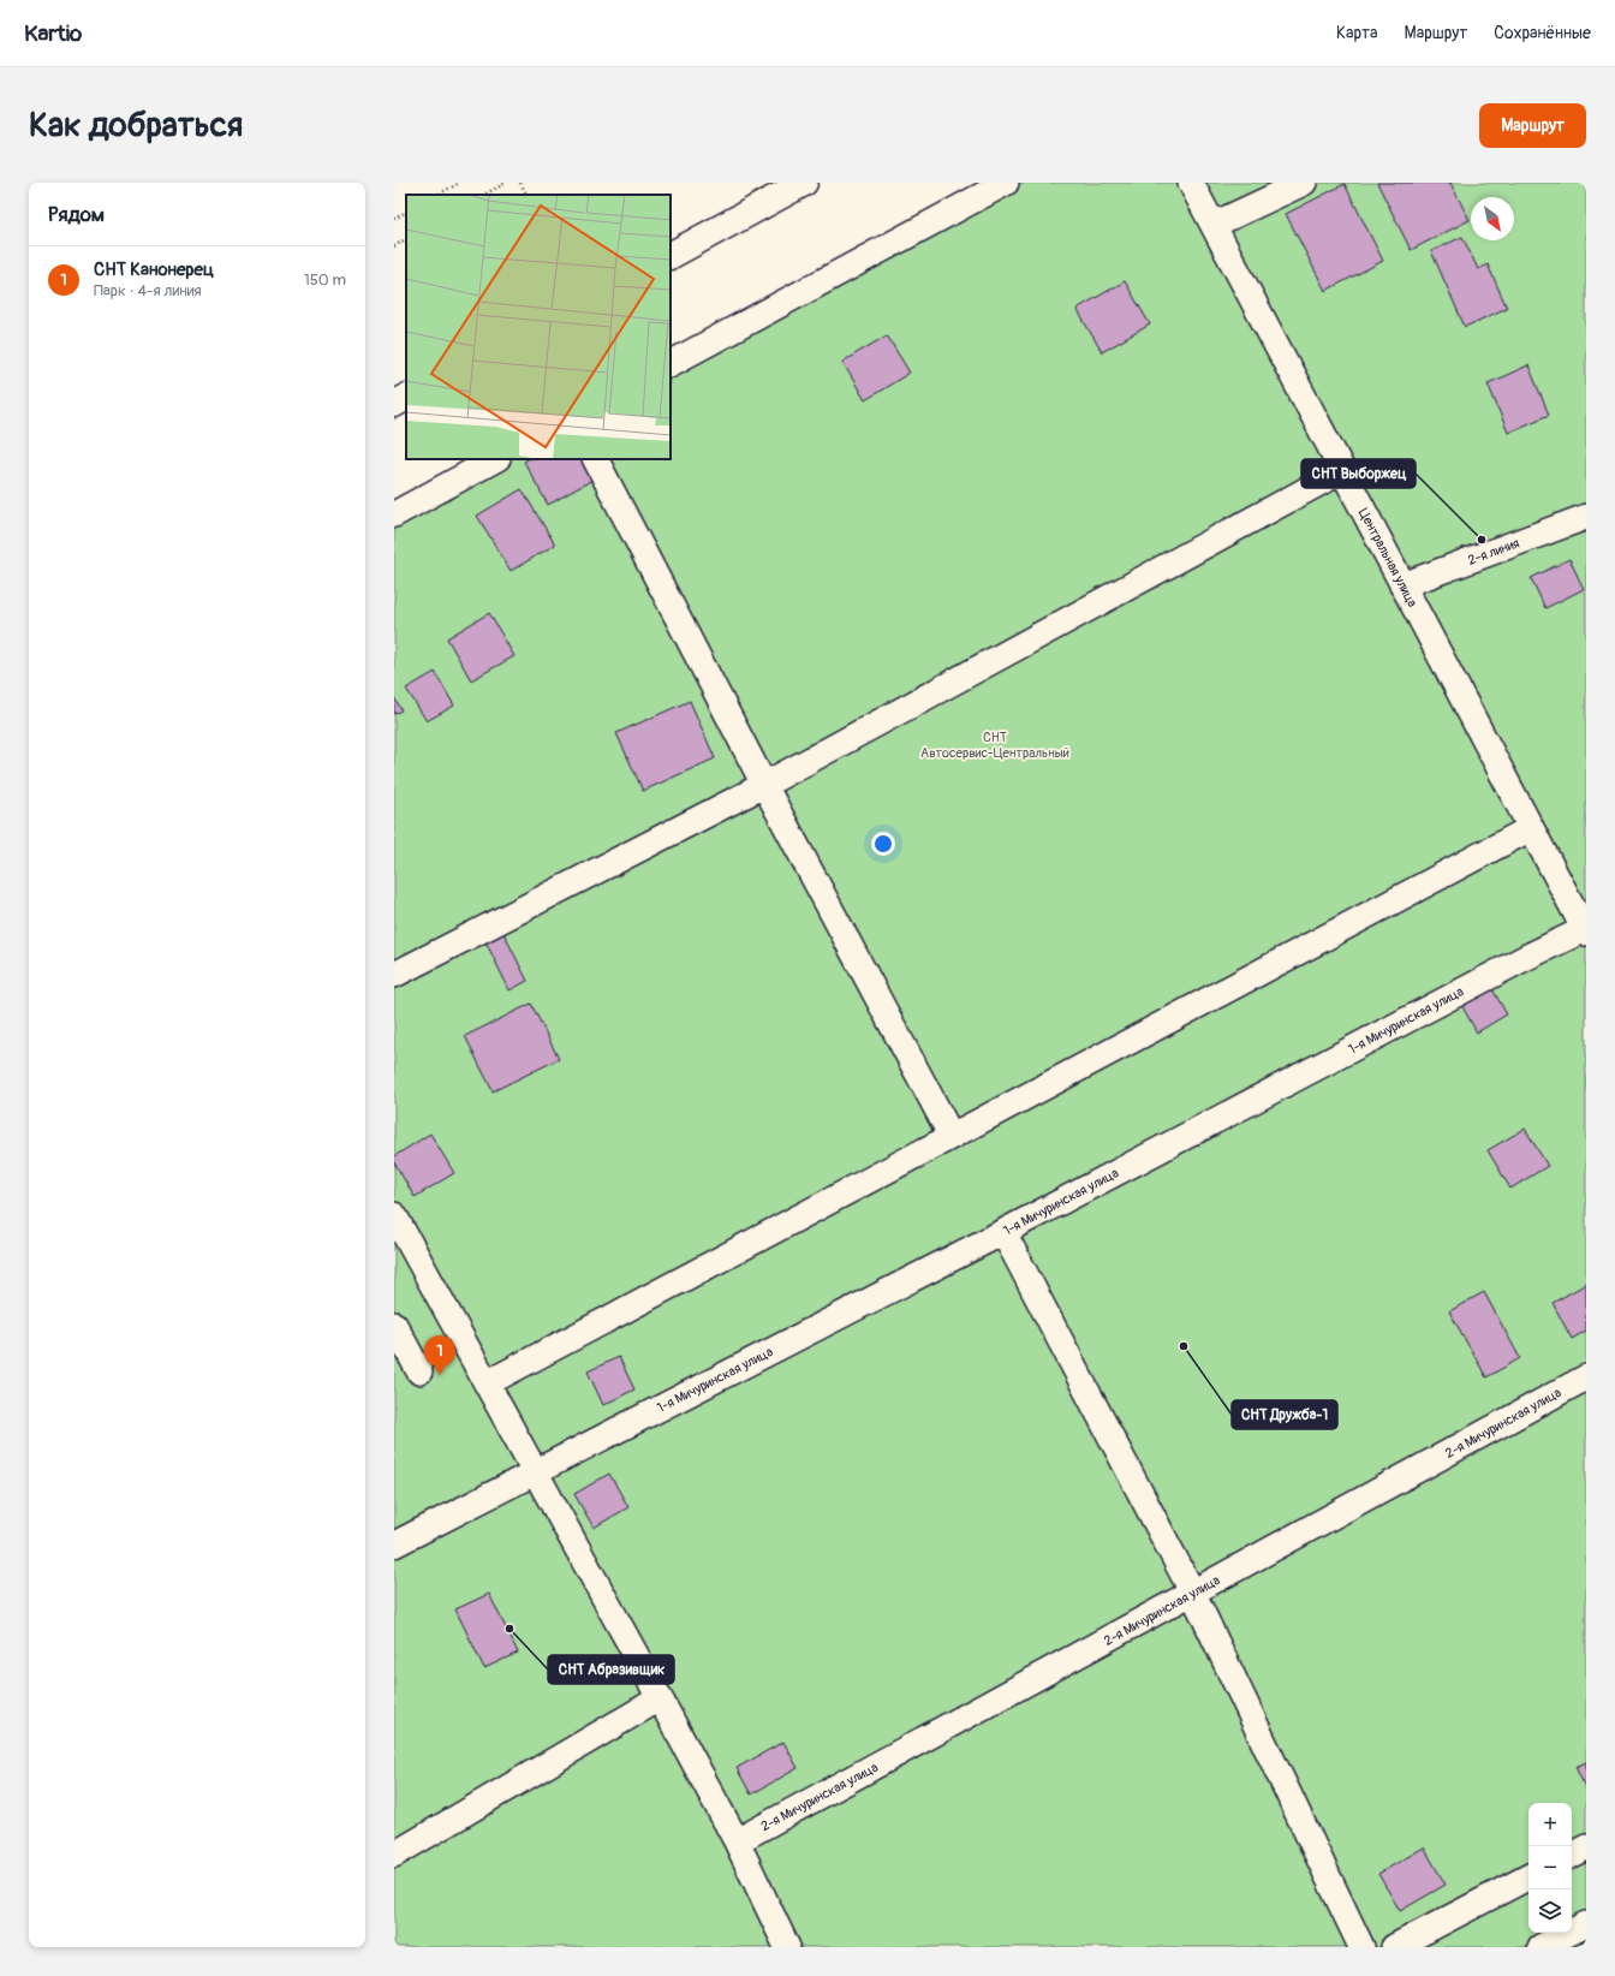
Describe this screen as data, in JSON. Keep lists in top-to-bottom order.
{
  "streets": {
    "street": [
      "2-я линия",
      "Центральная улица",
      "1-я Мичуринская улица",
      "2-я Мичуринская улица"
    ]
  },
  "crossings": [
    ["2-я линия", "Центральная улица"],
    ["Центральная улица", "1-я Мичуринская улица"]
  ],
  "parks": ["СНТ Автосервис-Центральный"],
  "places": ["СНТ Выборжец", "СНТ Дружба-1", "СНТ Абразивщик"],
  "north": "bottom right",
  "page": {
    "header": "Kartio",
    "nav": ["Карта", "Маршрут", "Сохранённые"],
    "buttons": "Маршрут",
    "title": "Как добраться",
    "heading": "Рядом",
    "list": [
      {
        "mark": "1",
        "name": "СНТ Канонерец",
        "note": "Парк · 4-я линия",
        "value": "150 m"
      }
    ],
    "pins": "1",
    "map_buttons": ["+", "−"]
  }
}
